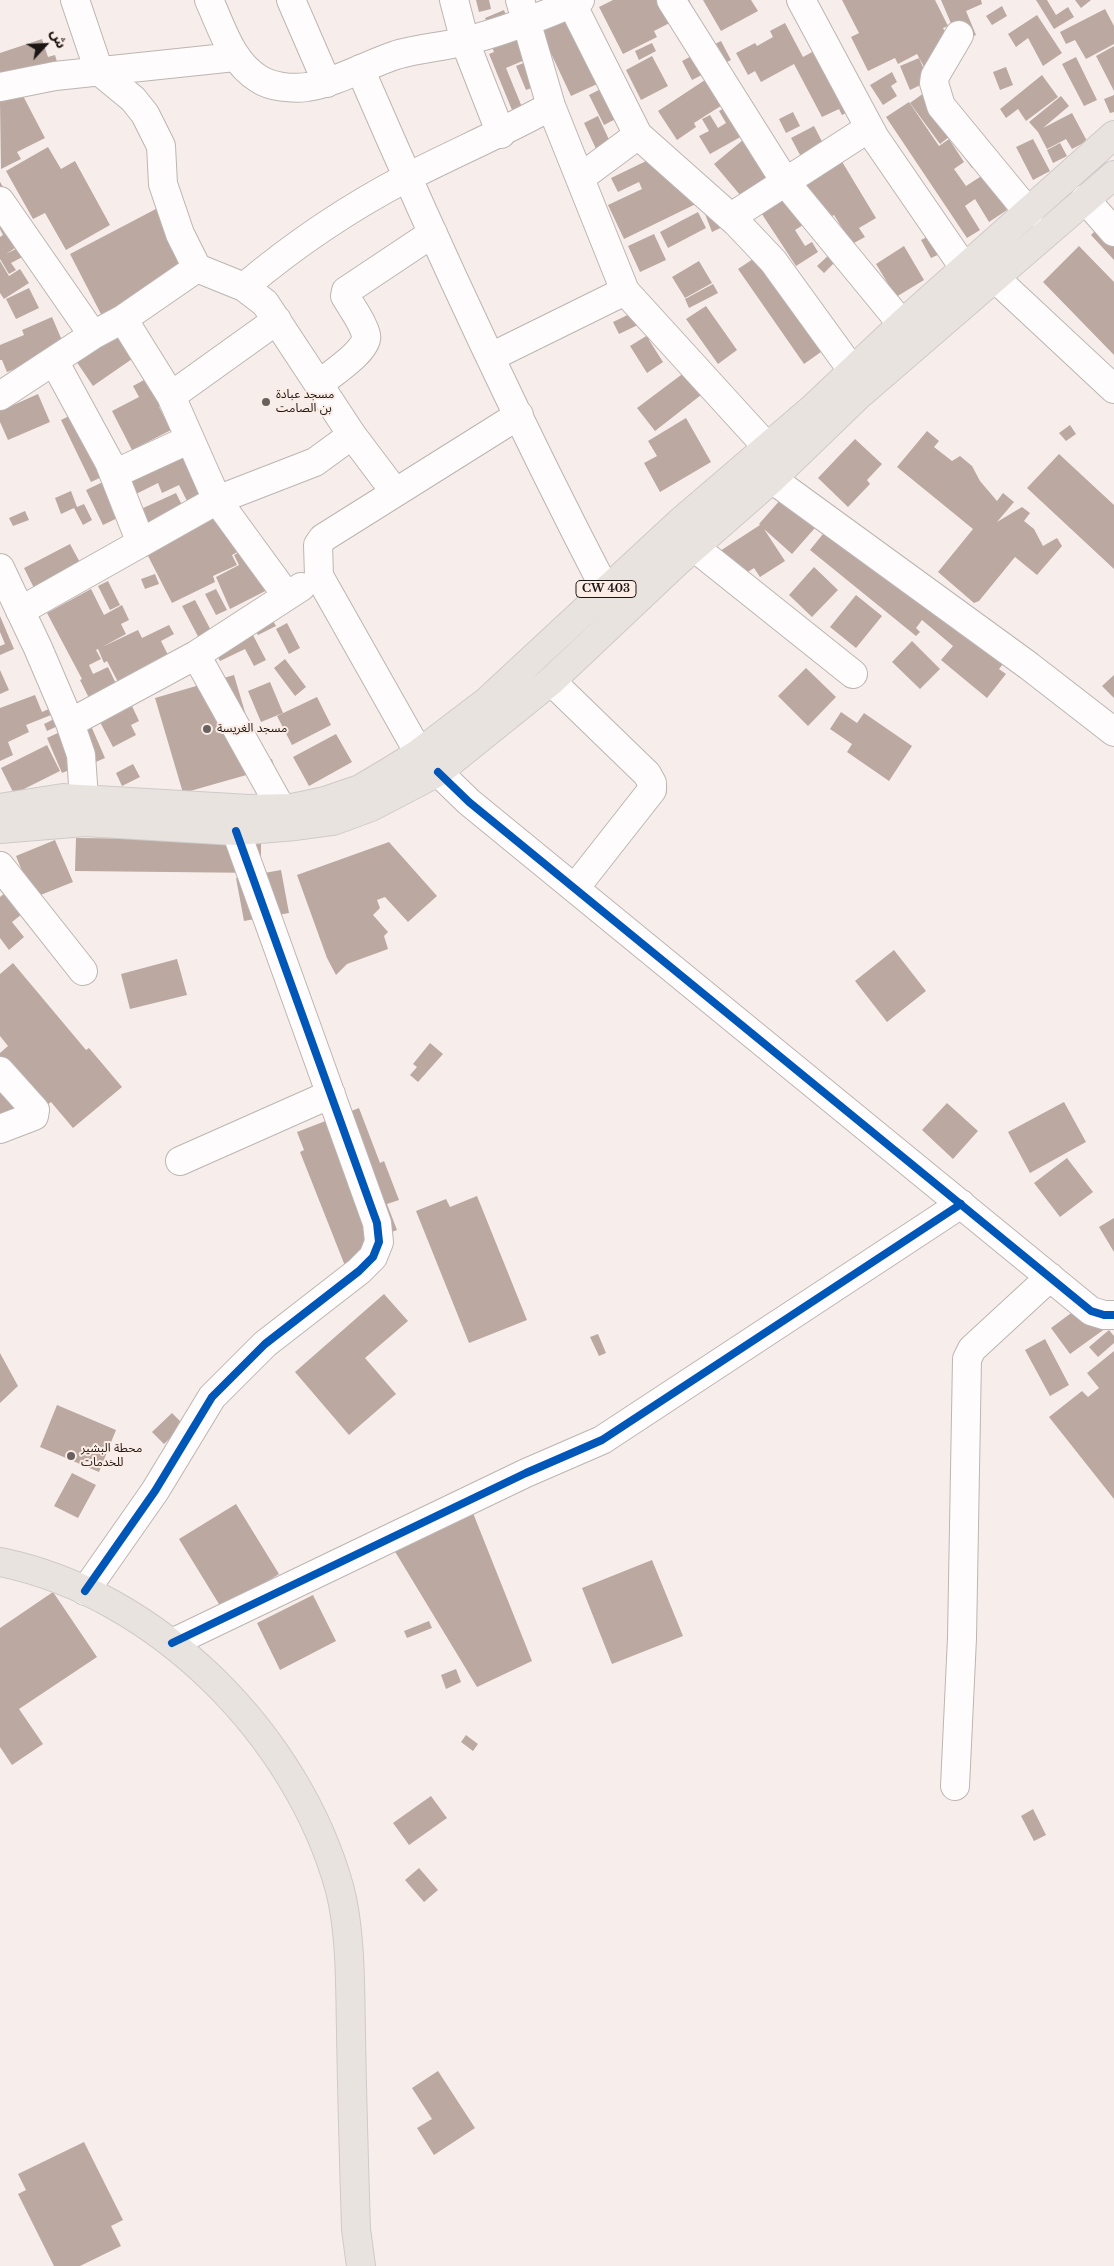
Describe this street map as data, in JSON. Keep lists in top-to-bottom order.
{
  "streets": {
    "main road": ["CW 403"]
  },
  "places": ["مسجد عبادة بن الصامت", "مسجد الغريسة", "محطة البشير للخدمات"],
  "north": "top right"
}
